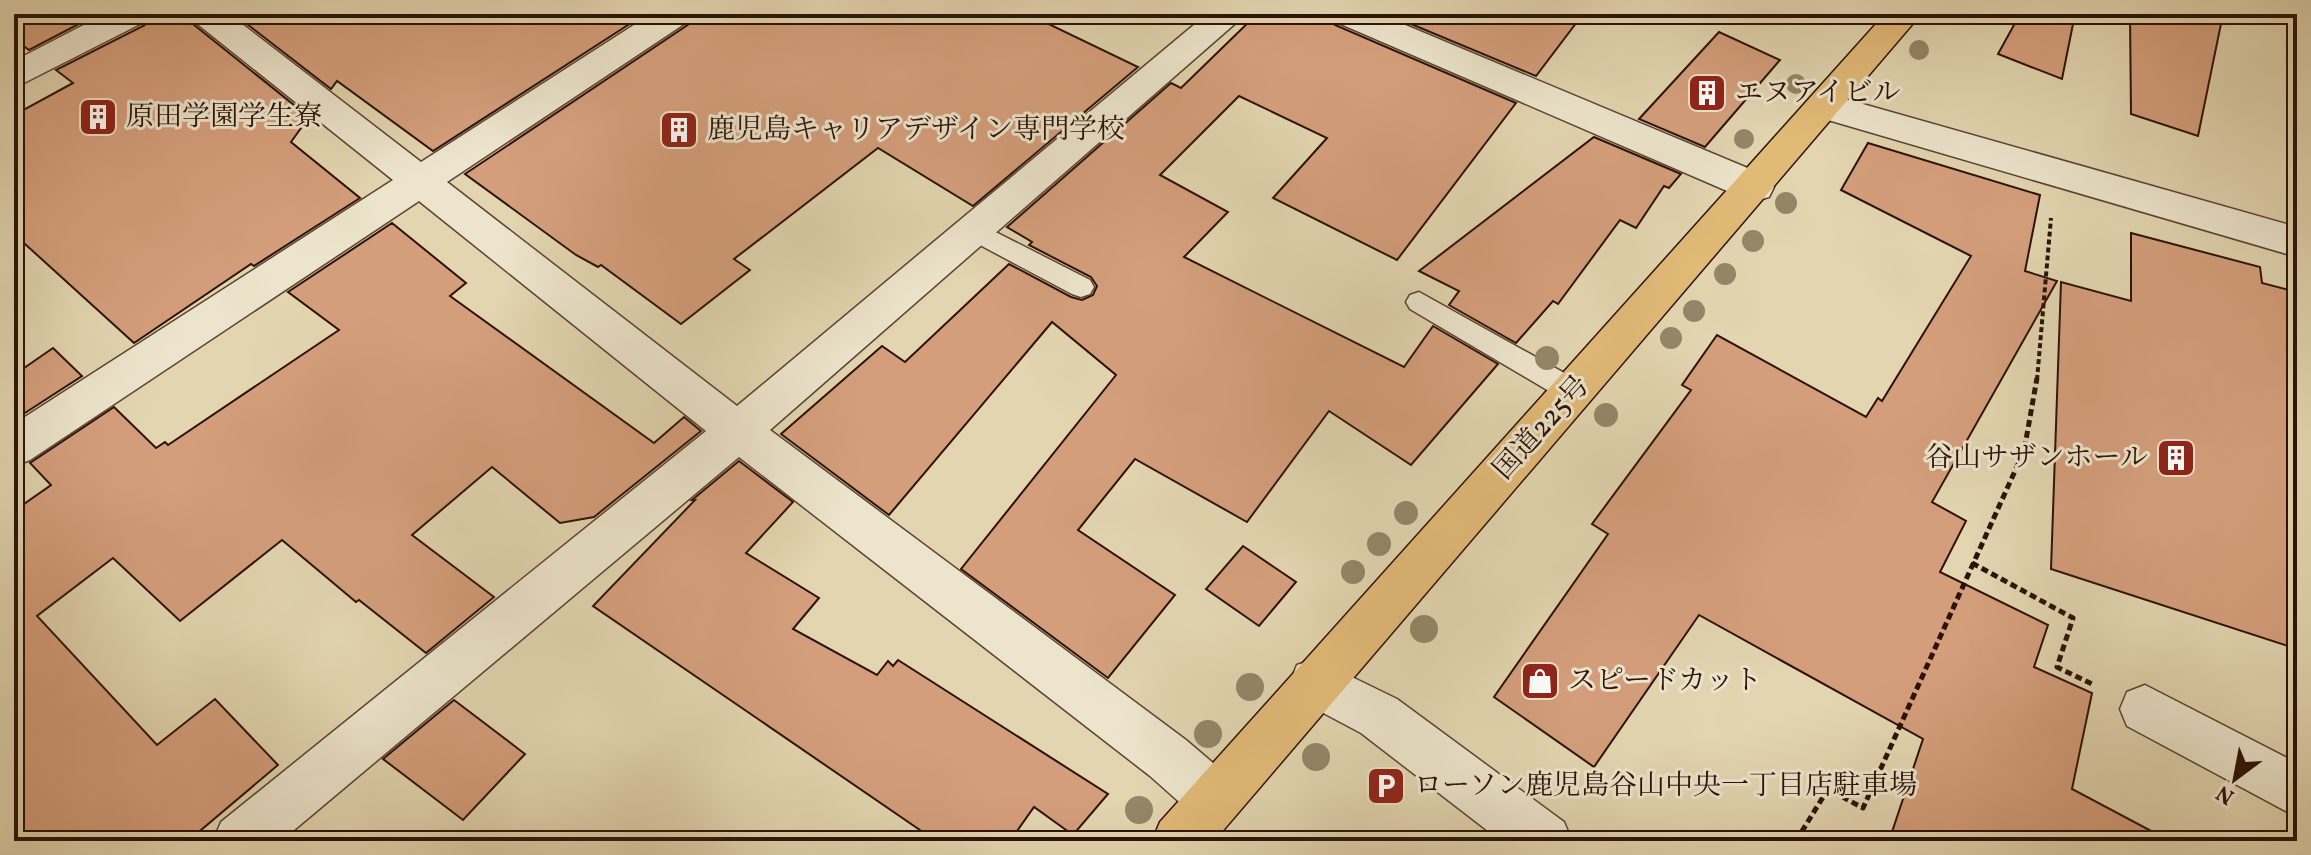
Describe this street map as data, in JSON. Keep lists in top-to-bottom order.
{
  "streets": {
    "highway": ["国道225号"]
  },
  "places": {
    "building": [
      "エヌアイビル",
      "原田学園学生寮",
      "鹿児島キャリアデザイン専門学校",
      "谷山サザンホール"
    ],
    "shop": ["スピードカット"],
    "parking": ["ローソン鹿児島谷山中央一丁目店駐車場"]
  },
  "north": "bottom left"
}
